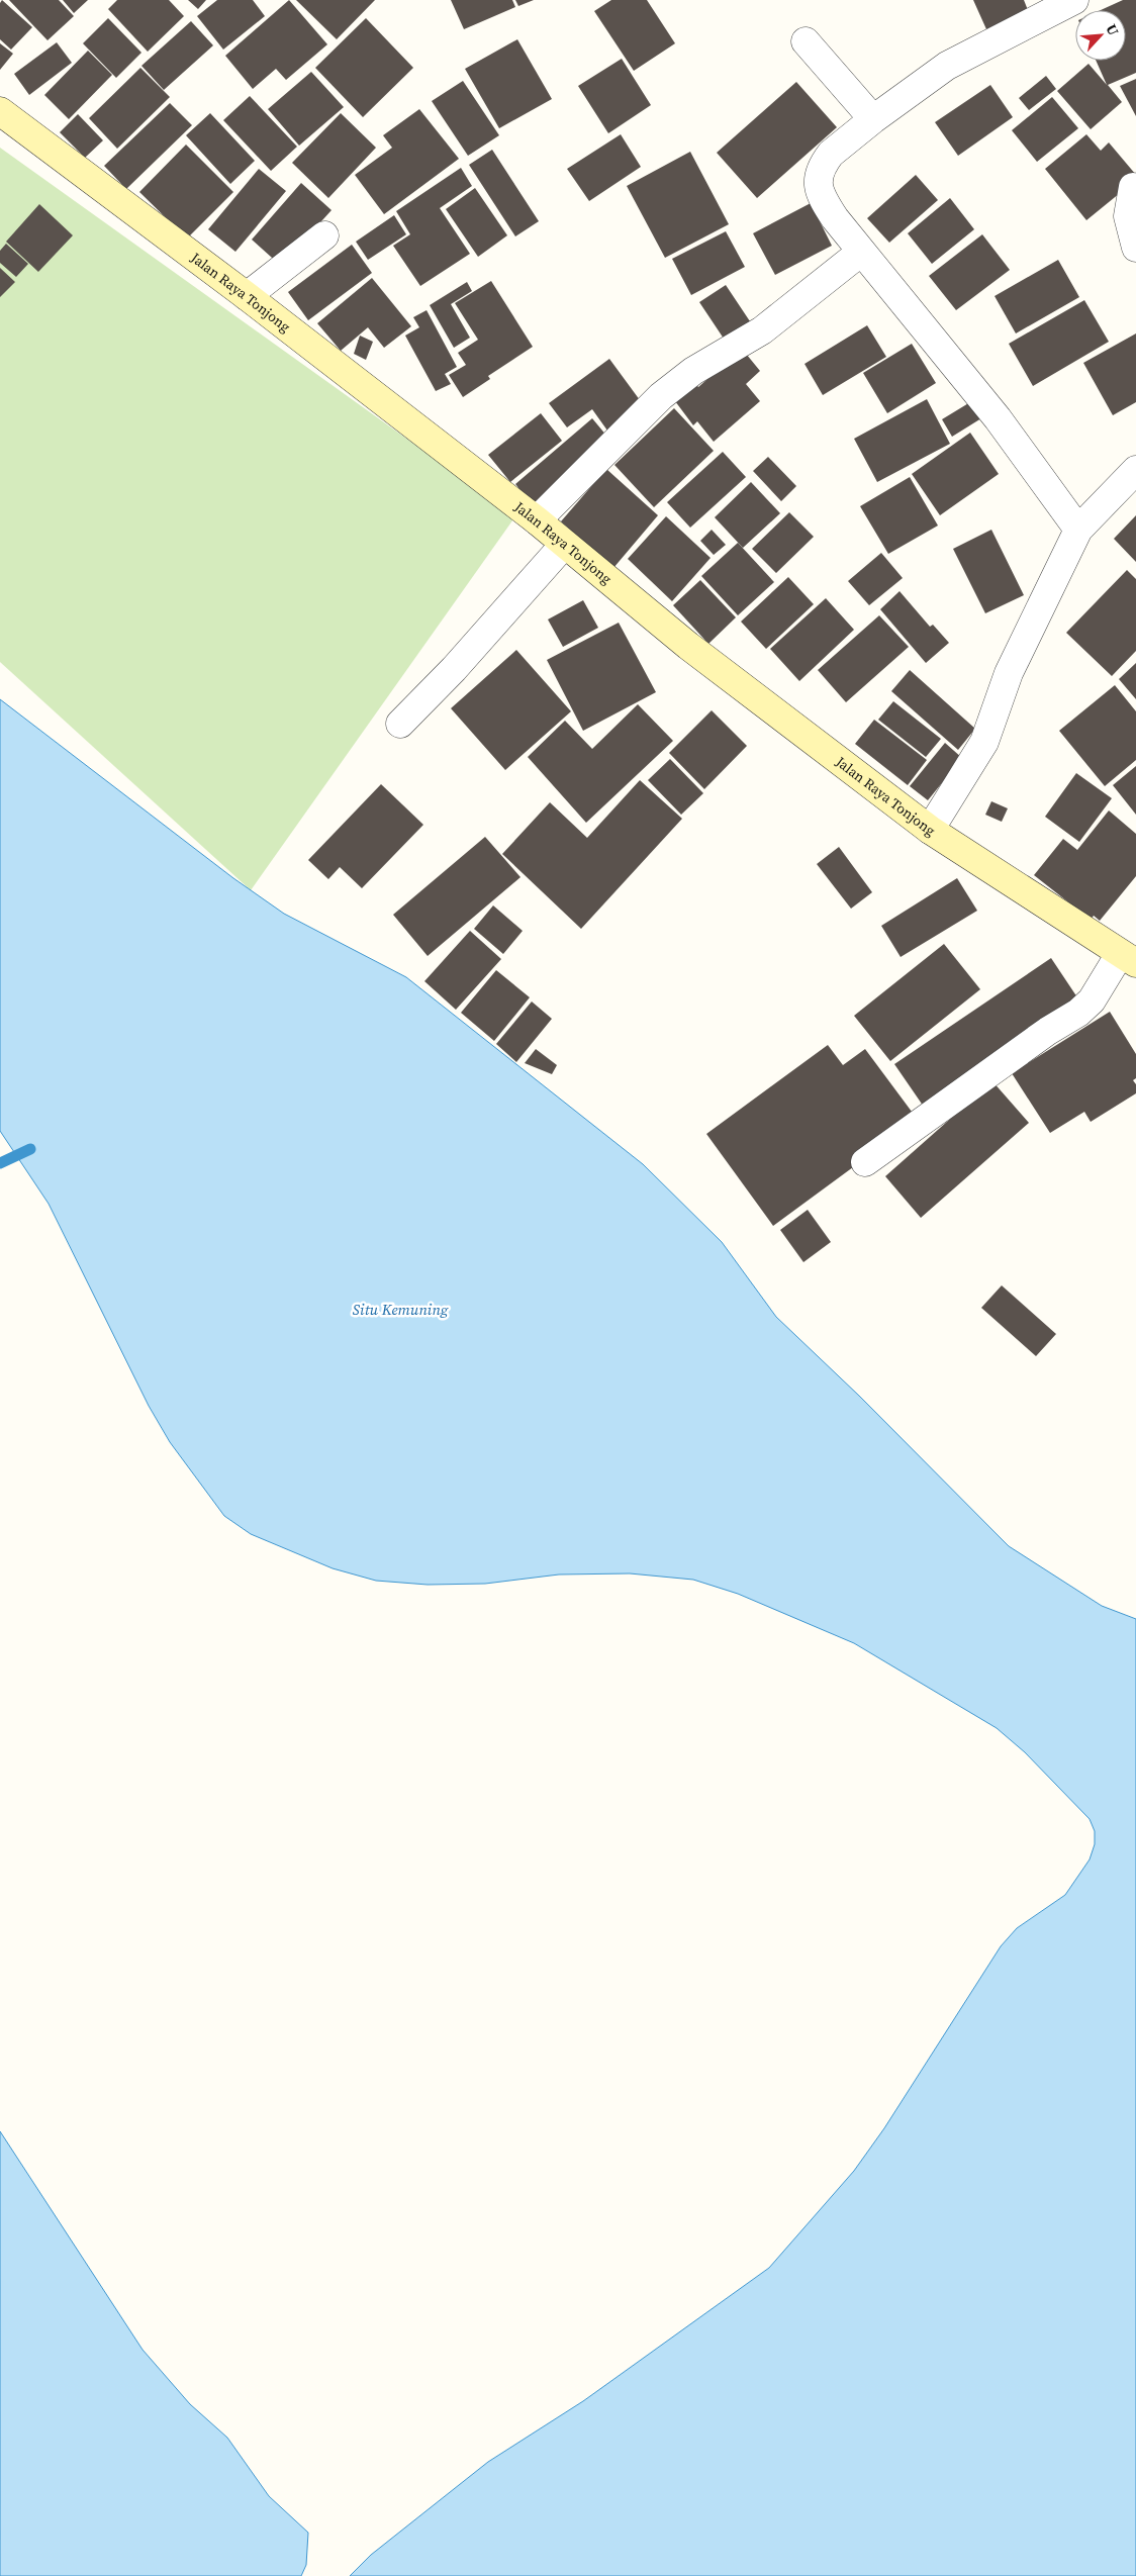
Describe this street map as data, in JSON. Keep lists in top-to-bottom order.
{
  "streets": {
    "main road": ["Jalan Raya Tonjong"]
  },
  "water": ["Situ Kemuning"],
  "north": "top right"
}
